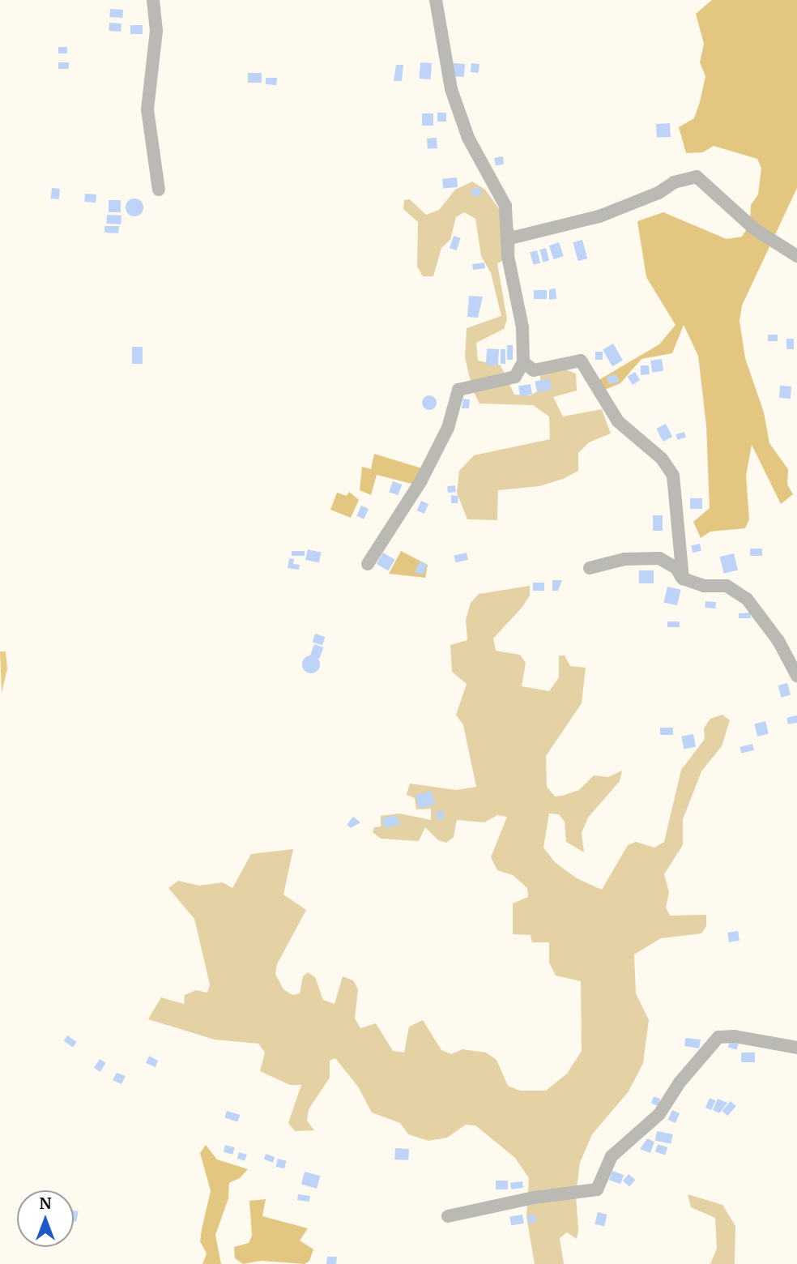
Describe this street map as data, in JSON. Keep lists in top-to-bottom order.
{
  "north": "top"
}
